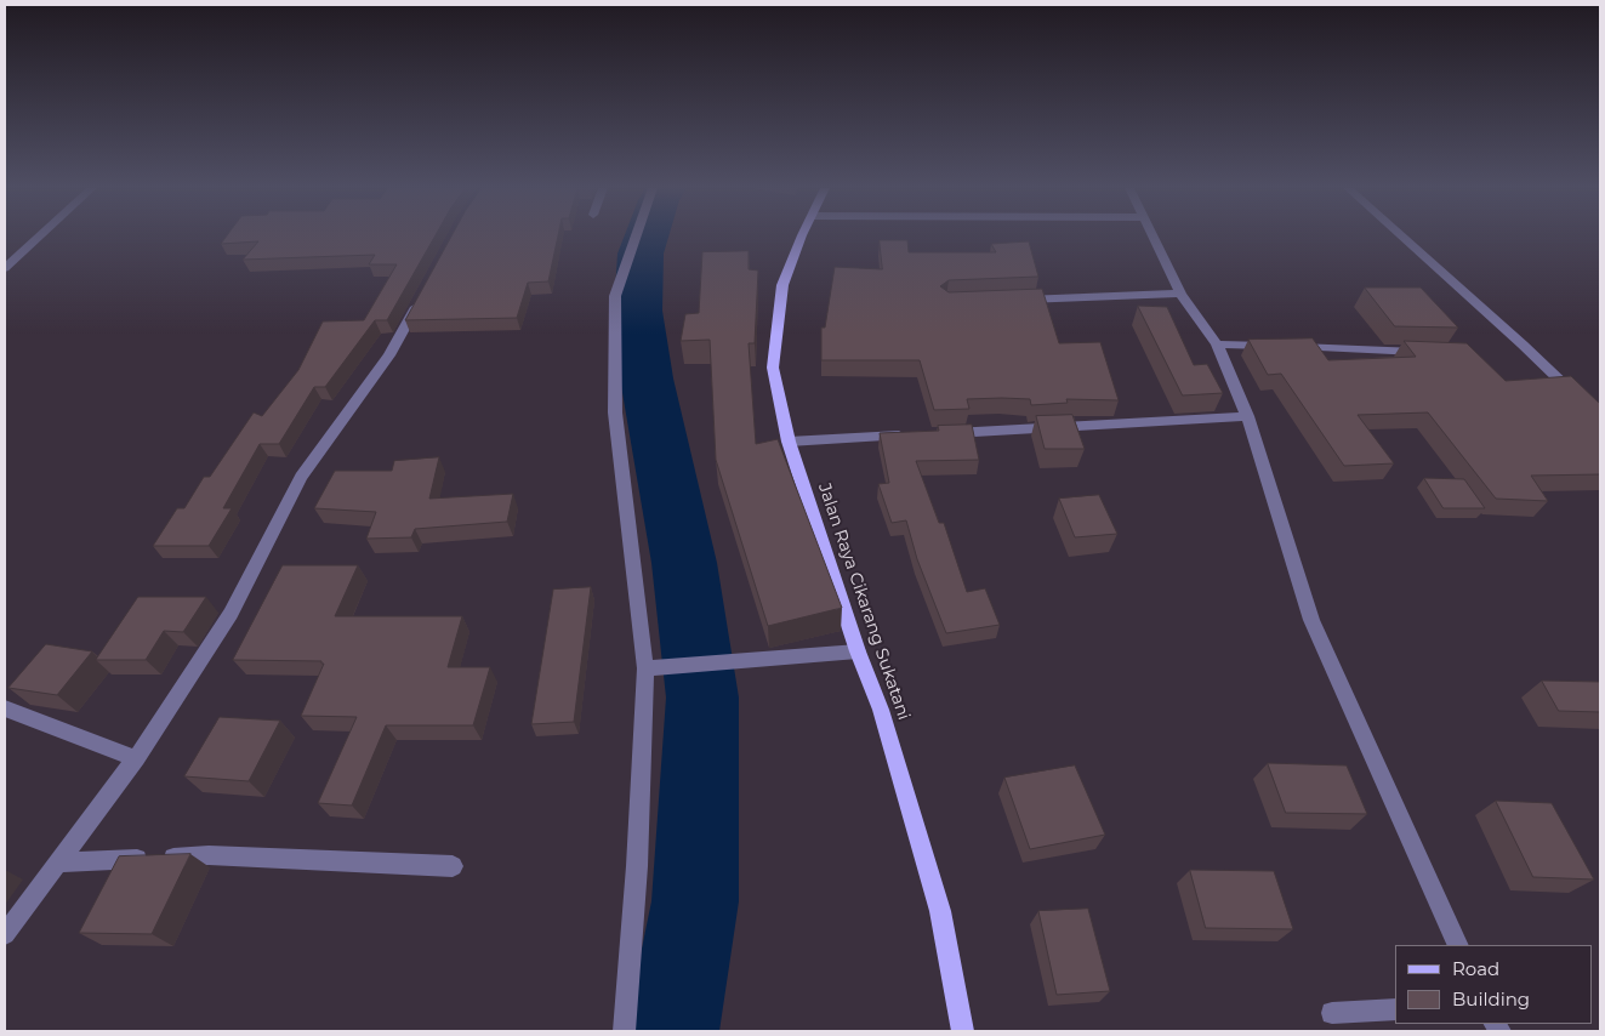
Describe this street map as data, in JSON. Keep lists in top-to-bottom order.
{
  "streets": {
    "main road": ["Jalan Raya Cikarang Sukatani"]
  },
  "legend": ["Road", "Building"]
}
